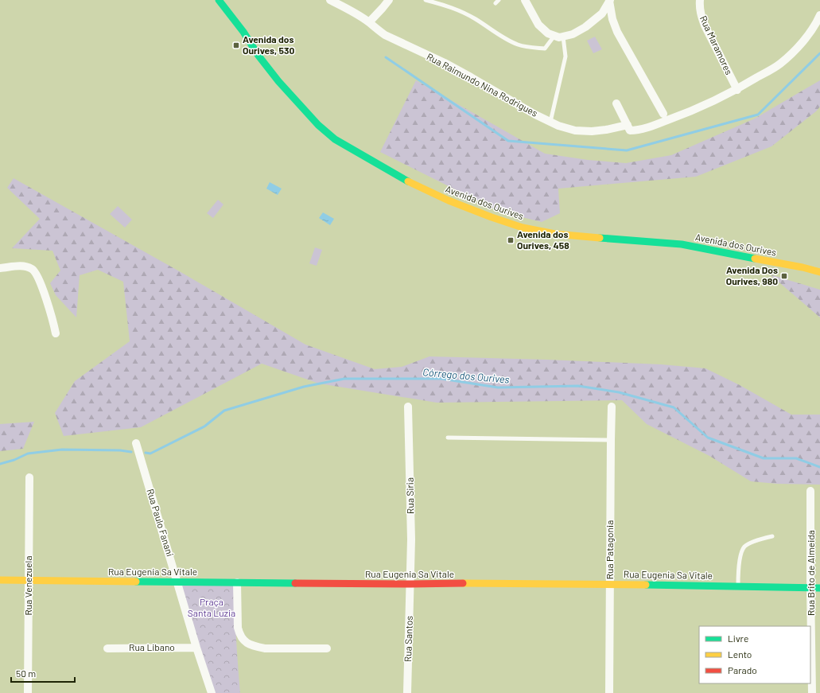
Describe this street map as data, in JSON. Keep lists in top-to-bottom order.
{
  "streets": {
    "street": [
      "Rua Maramores",
      "Rua Raimundo Nina Rodrigues",
      "Avenida dos Ourives",
      "Rua Siria",
      "Rua Paulo Fanani",
      "Rua Patagonia",
      "Rua Eugenia Sa Vitale",
      "Rua Brito de Almeida",
      "Rua Venezuela",
      "Rua Santos",
      "Rua Libano"
    ]
  },
  "crossings": [
    ["Rua Siria", "Rua Eugenia Sa Vitale"],
    ["Rua Siria", "Rua Santos"],
    ["Rua Paulo Fanani", "Rua Eugenia Sa Vitale"],
    ["Rua Paulo Fanani", "Rua Libano"],
    ["Rua Patagonia", "Rua Eugenia Sa Vitale"],
    ["Rua Eugenia Sa Vitale", "Rua Brito de Almeida"],
    ["Rua Eugenia Sa Vitale", "Rua Venezuela"],
    ["Rua Eugenia Sa Vitale", "Rua Santos"]
  ],
  "water": ["Córrego dos Ourives"],
  "parks": ["Praça Santa Luzia"],
  "places": {
    "transit": ["Avenida dos Ourives, 530", "Avenida dos Ourives, 458", "Avenida Dos Ourives, 980"]
  },
  "legend": ["Livre", "Lento", "Parado"],
  "scale_bar": "50 m"
}
